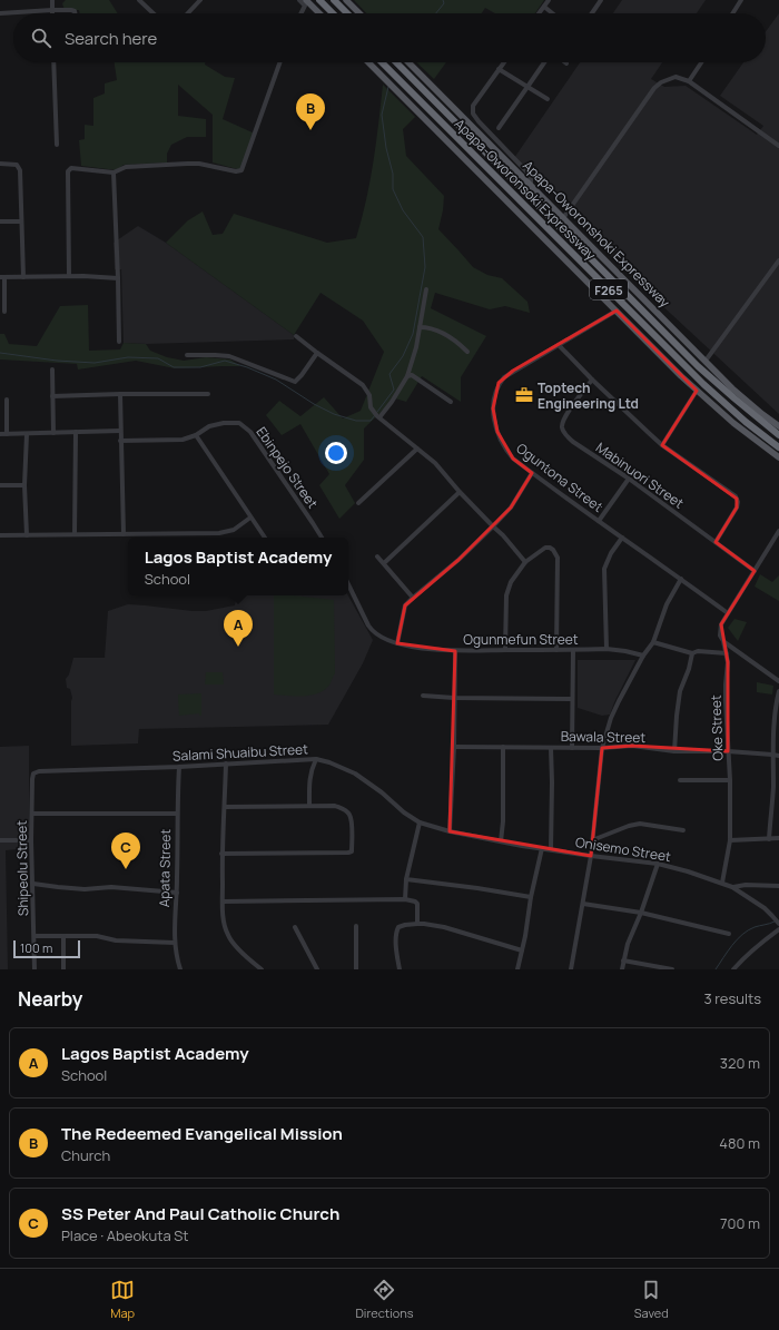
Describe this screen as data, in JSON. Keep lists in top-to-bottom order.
{
  "streets": {
    "highway": ["Apapa-Oworonsoki Expressway", "F265"],
    "main road": ["Apapa-Oworonshoki Expressway"],
    "street": [
      "Ebinpejo Street",
      "Mabinuori Street",
      "Oguntona Street",
      "Ogunmefun Street",
      "Oke Street",
      "Bawala Street",
      "Salami Shuaibu Street",
      "Onisemo Street",
      "Shipeolu Street",
      "Apata Street"
    ]
  },
  "crossings": [
    ["Apapa-Oworonsoki Expressway", "Oguntona Street"],
    ["Oguntona Street", "Oke Street"],
    ["Oke Street", "Bawala Street"],
    ["Oke Street", "Onisemo Street"],
    ["Salami Shuaibu Street", "Onisemo Street"],
    ["Salami Shuaibu Street", "Shipeolu Street"],
    ["Salami Shuaibu Street", "Apata Street"]
  ],
  "places": {
    "office": ["Toptech Engineering Ltd"]
  },
  "scale_bar": "100 m",
  "page": {
    "search": "Search here",
    "pins": ["B", "A", "C"],
    "popup": ["Lagos Baptist Academy", "School"],
    "scale": "100 m",
    "heading": ["Nearby", "3 results"],
    "list": [
      {
        "mark": "A",
        "name": "Lagos Baptist Academy",
        "note": "School",
        "value": "320 m"
      },
      {
        "mark": "B",
        "name": "The Redeemed Evangelical Mission",
        "note": "Church",
        "value": "480 m"
      },
      {
        "mark": "C",
        "name": "SS Peter And Paul Catholic Church",
        "note": "Place · Abeokuta St",
        "value": "700 m"
      }
    ],
    "nav": ["Map", "Directions", "Saved"]
  }
}
